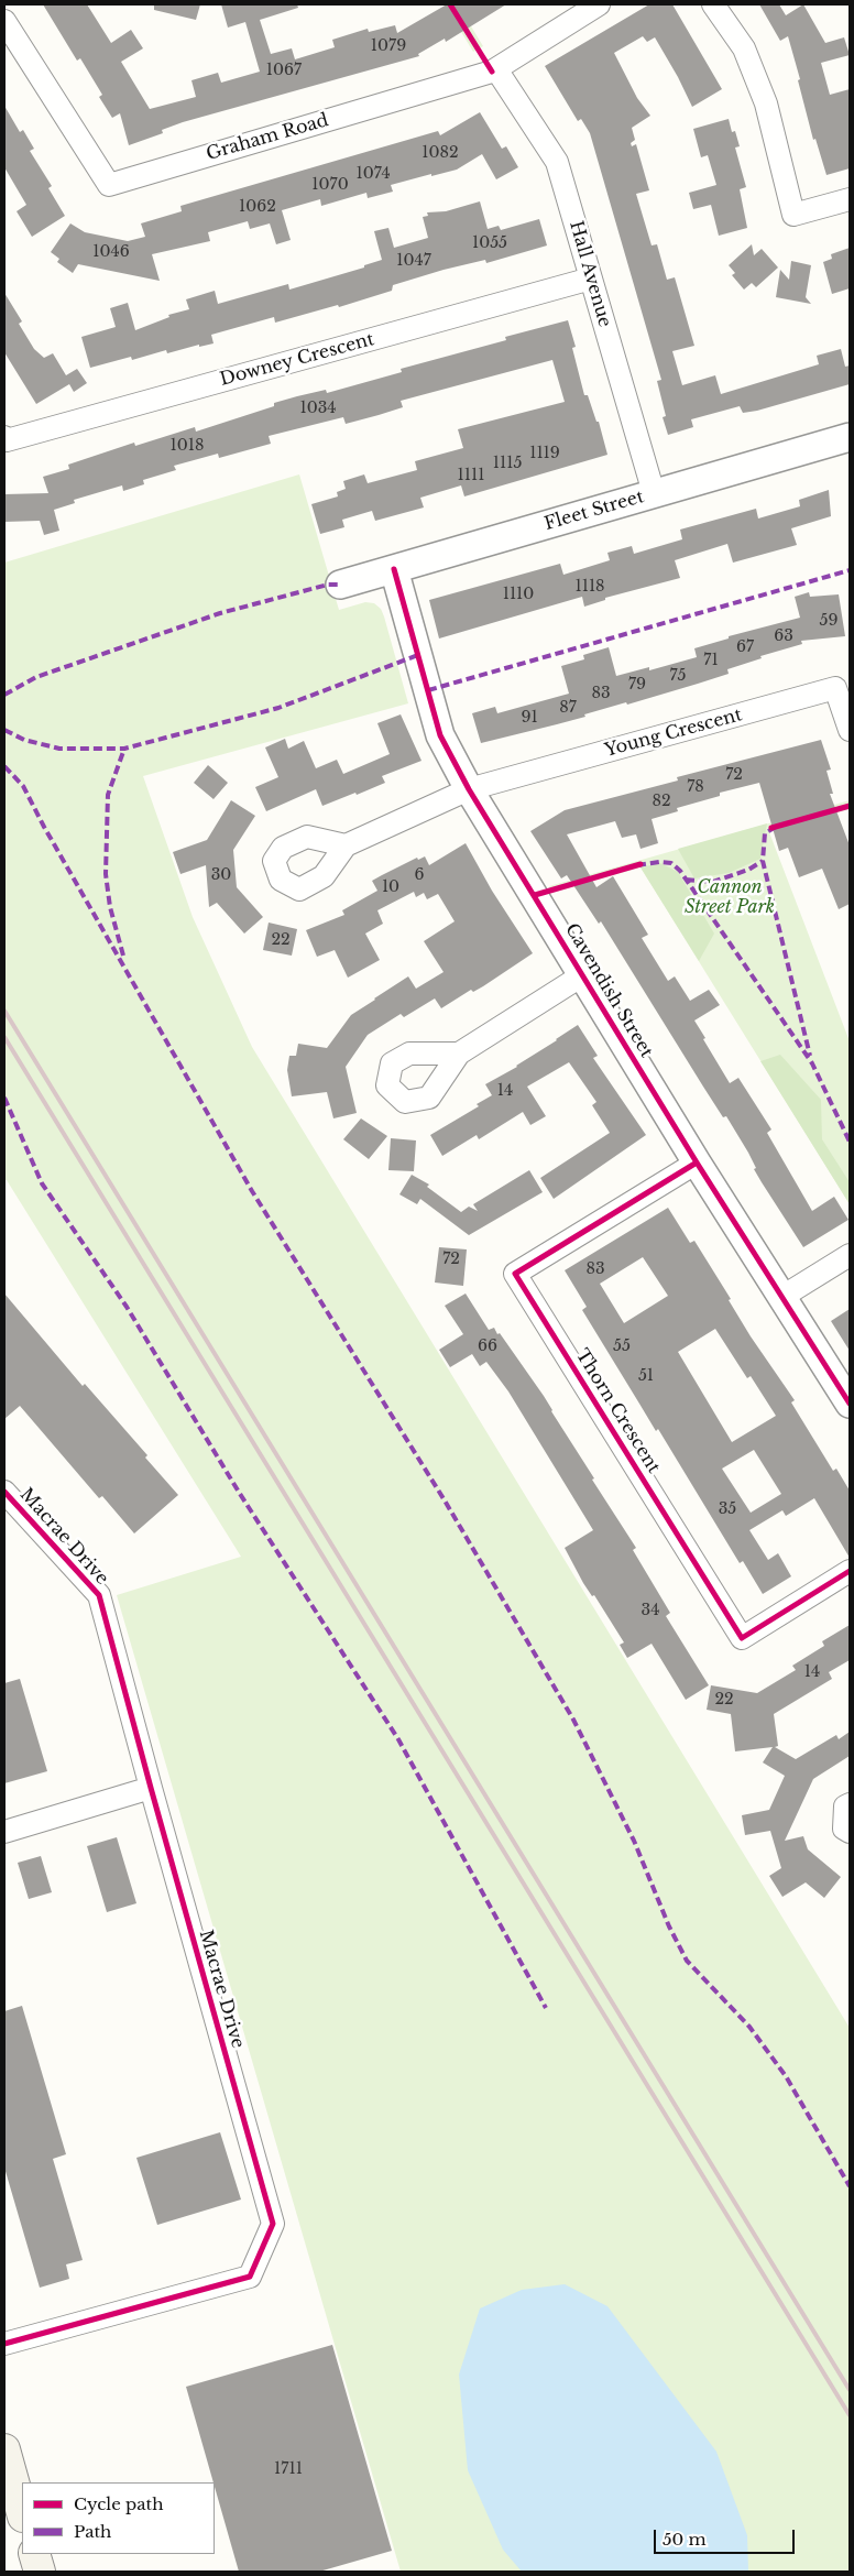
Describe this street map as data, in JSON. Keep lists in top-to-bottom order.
{
  "streets": {
    "street": [
      "Graham Road",
      "Hall Avenue",
      "Downey Crescent",
      "Fleet Street",
      "Young Crescent",
      "Cavendish Street",
      "Thorn Crescent",
      "Macrae Drive"
    ]
  },
  "crossings": [
    ["Graham Road", "Hall Avenue"],
    ["Hall Avenue", "Downey Crescent"],
    ["Hall Avenue", "Fleet Street"],
    ["Fleet Street", "Cavendish Street"],
    ["Young Crescent", "Cavendish Street"],
    ["Cavendish Street", "Thorn Crescent"]
  ],
  "parks": ["Cannon Street Park"],
  "house_numbers": [
    "1079",
    "1067",
    "1082",
    "1074",
    "1070",
    "1062",
    "1055",
    "1046",
    "1047",
    "1034",
    "1018",
    "1119",
    "1115",
    "1111",
    "1118",
    "1110",
    "59",
    "63",
    "67",
    "71",
    "75",
    "79",
    "83",
    "87",
    "91",
    "72",
    "78",
    "82",
    "30",
    "6",
    "10",
    "22",
    "14",
    "72",
    "83",
    "66",
    "55",
    "51",
    "35",
    "34",
    "14",
    "22",
    "1711"
  ],
  "legend": ["Cycle path", "Path"],
  "scale_bar": "50 m"
}
